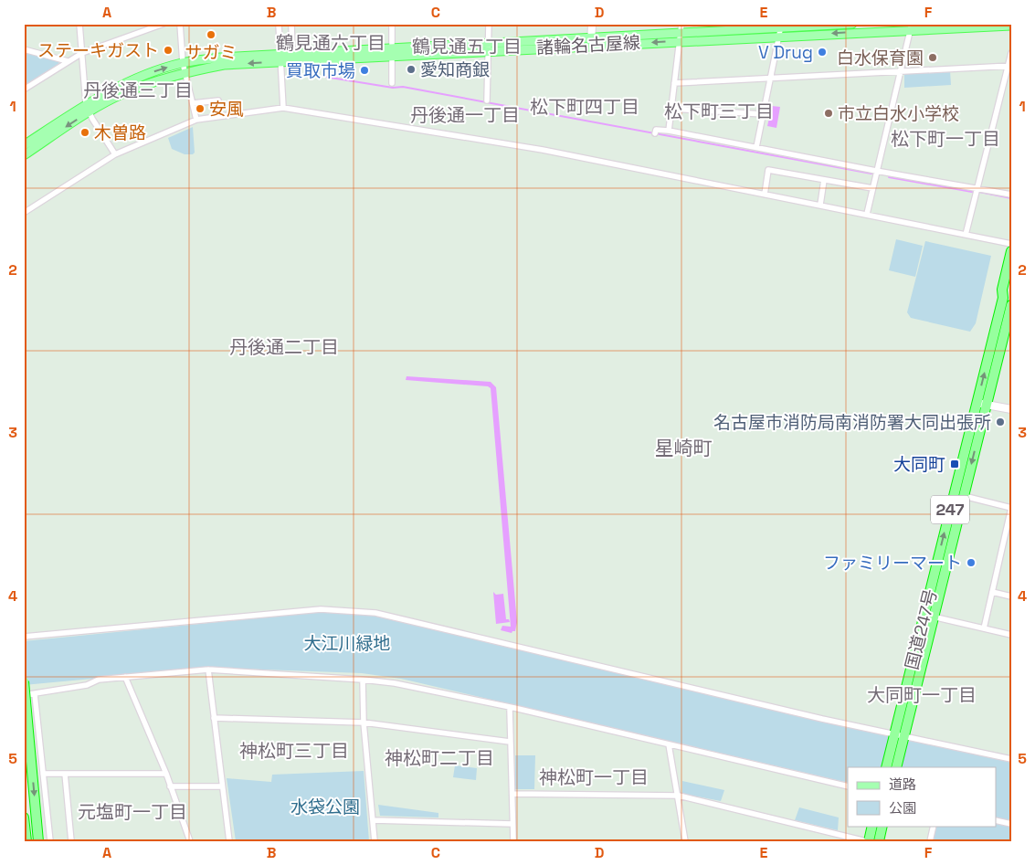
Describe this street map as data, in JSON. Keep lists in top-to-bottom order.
{
  "streets": {
    "highway": ["247", "国道247号"],
    "main road": ["諸輪名古屋線"]
  },
  "districts": [
    "鶴見通六丁目",
    "鶴見通五丁目",
    "丹後通三丁目",
    "松下町四丁目",
    "松下町三丁目",
    "丹後通一丁目",
    "松下町一丁目",
    "丹後通二丁目",
    "星崎町",
    "大同町一丁目",
    "神松町三丁目",
    "神松町二丁目",
    "神松町一丁目",
    "元塩町一丁目"
  ],
  "parks": ["大江川緑地", "水袋公園"],
  "places": {
    "other": [
      "サガミ",
      "ステーキガスト",
      "V Drug",
      "白水保育園",
      "愛知商銀",
      "買取市場",
      "安風",
      "市立白水小学校",
      "木曽路",
      "名古屋市消防局南消防署大同出張所",
      "ファミリーマート"
    ],
    "transit": ["大同町"]
  },
  "legend": ["道路", "公園"],
  "grid": {
    "columns": [
      "A",
      "B",
      "C",
      "D",
      "E",
      "F"
    ],
    "rows": [
      "1",
      "2",
      "3",
      "4",
      "5"
    ]
  }
}
